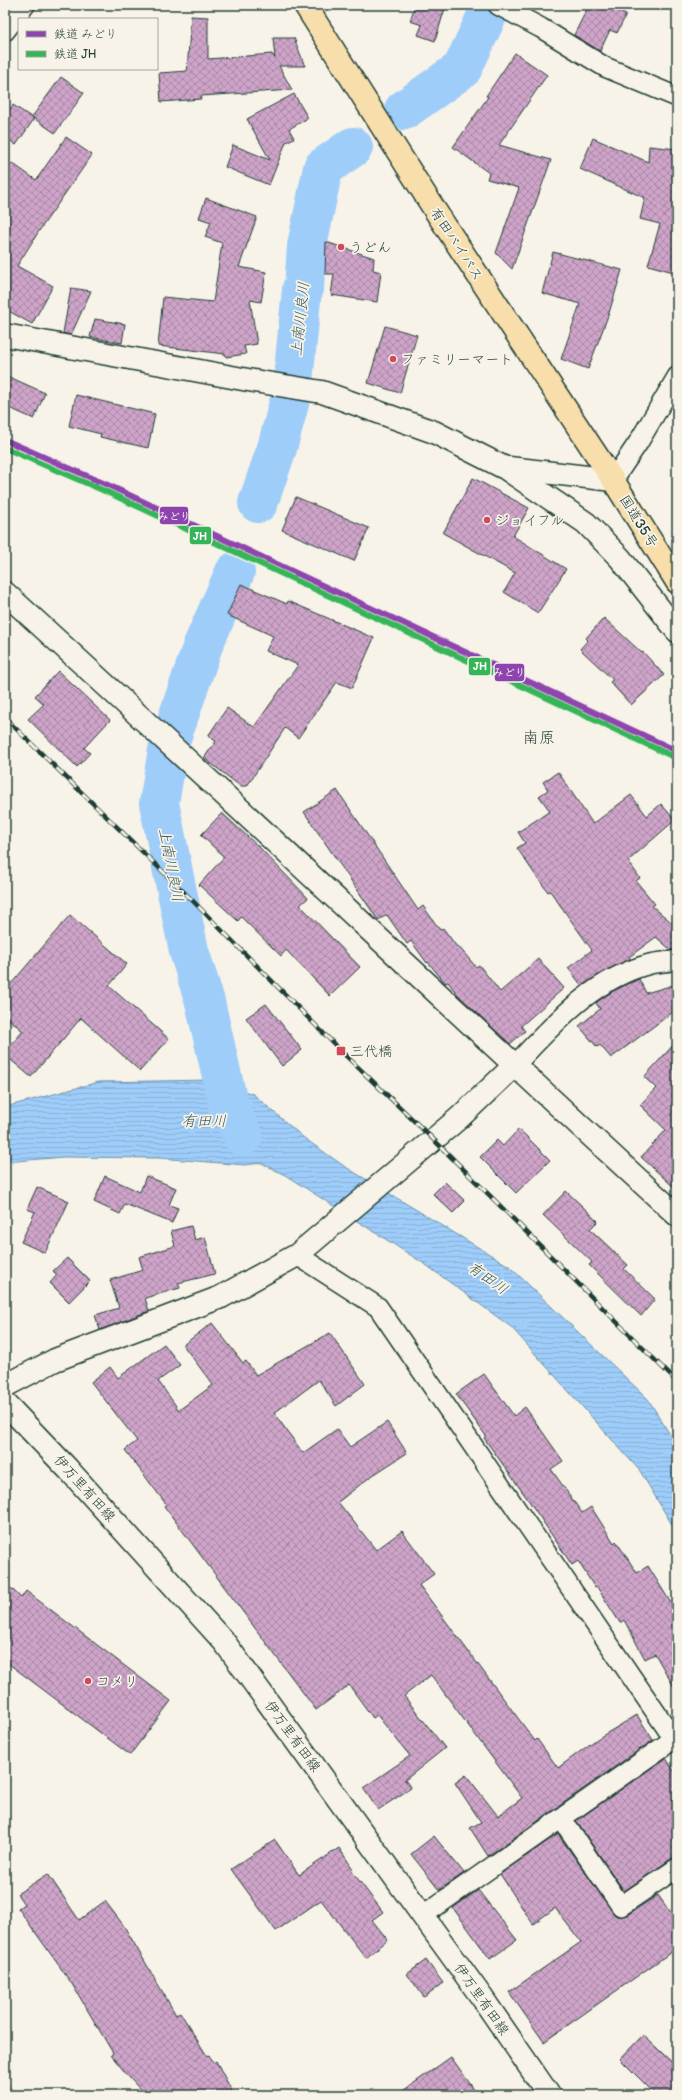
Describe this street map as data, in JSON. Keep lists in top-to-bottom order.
{
  "streets": {
    "highway": ["有田バイパス", "国道35号"],
    "street": ["伊万里有田線"]
  },
  "crossings": [
    ["有田バイパス", "国道35号"]
  ],
  "districts": ["南原"],
  "water": ["上南川良川", "有田川"],
  "places": {
    "other": [
      "うどん",
      "ファミリーマート",
      "ジョイフル",
      "コメリ"
    ],
    "transit": ["三代橋"]
  },
  "lines": ["rail line みどり", "rail line JH"],
  "legend": ["鉄道 みどり", "鉄道 JH"]
}
